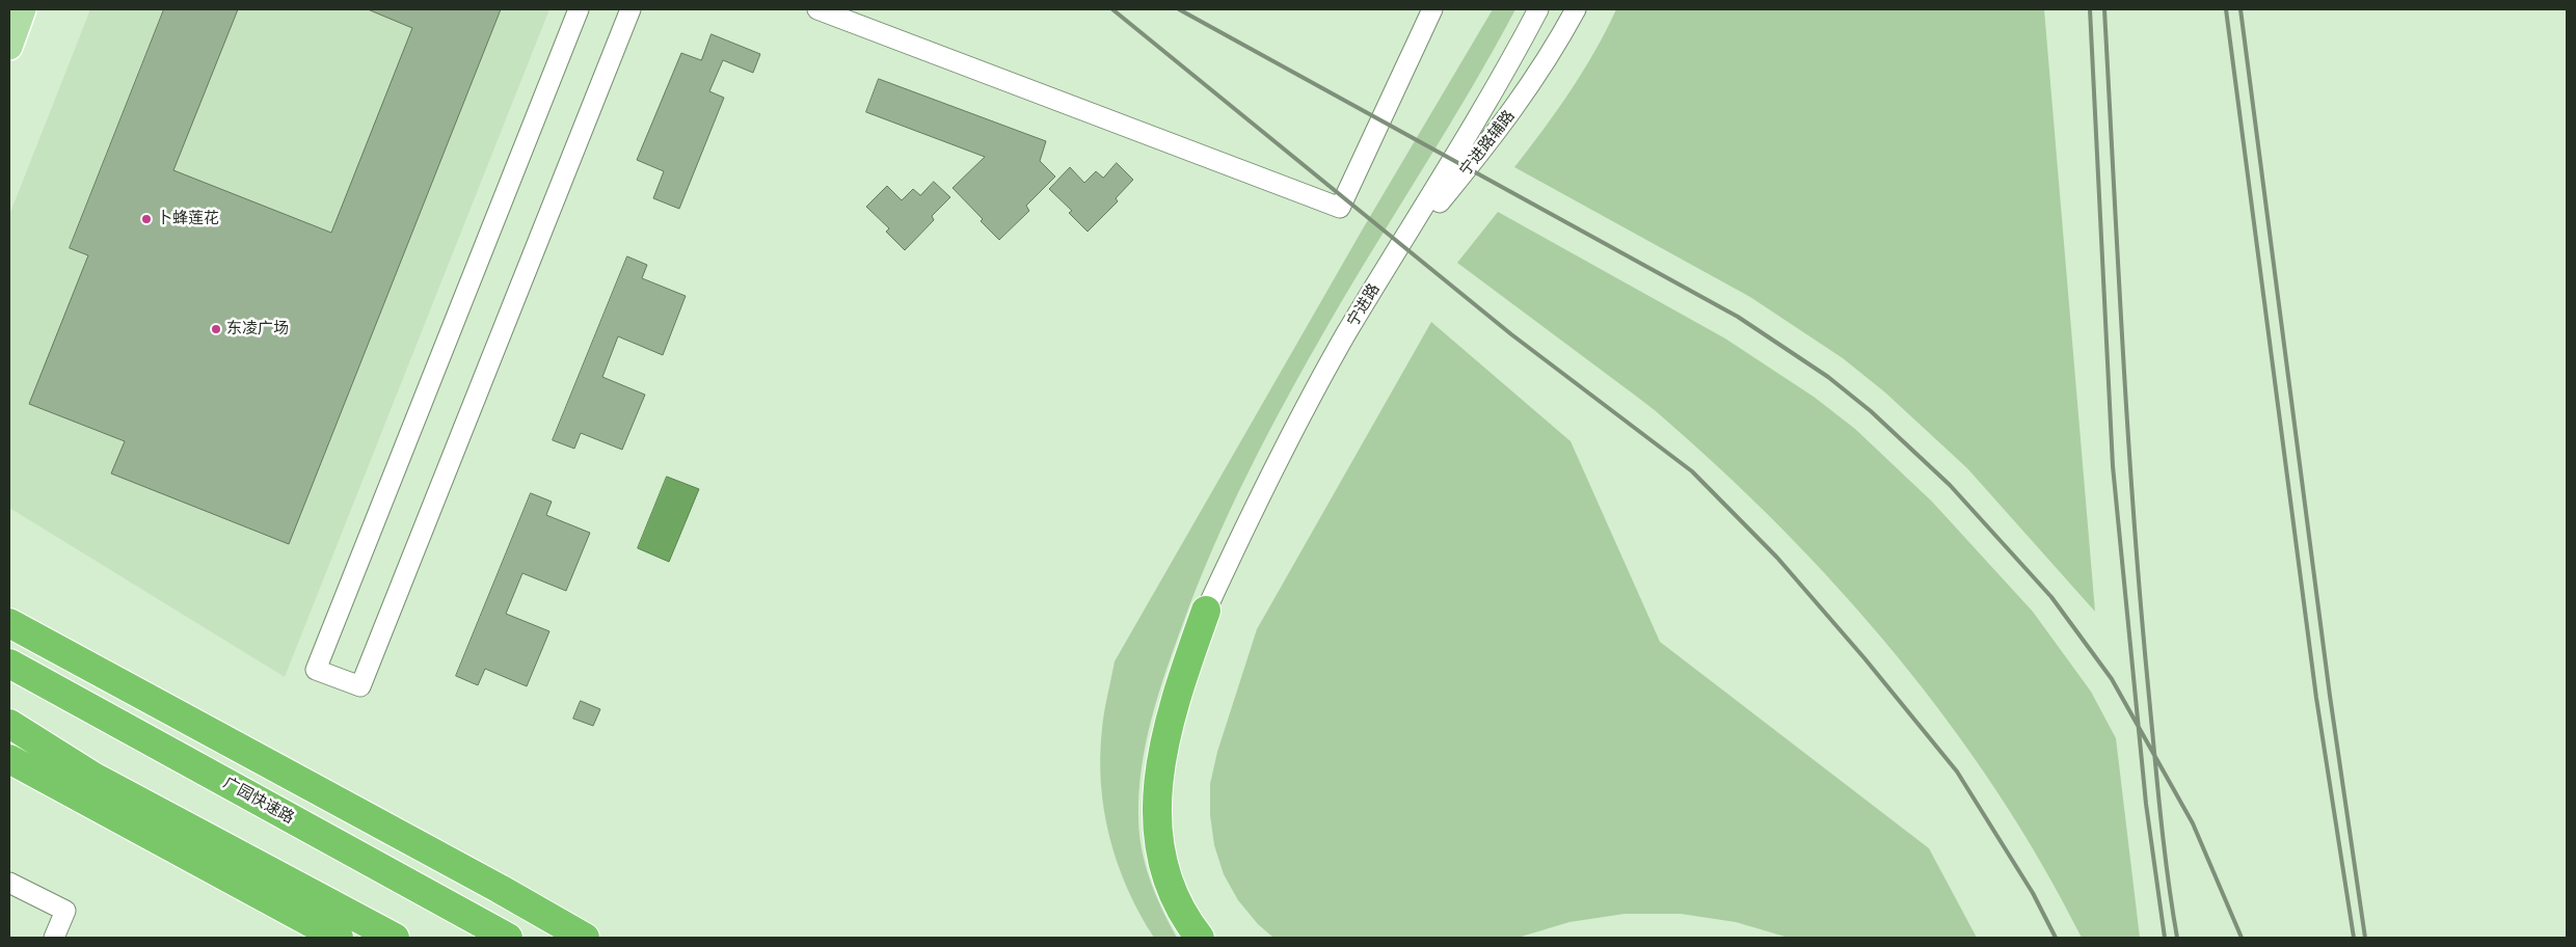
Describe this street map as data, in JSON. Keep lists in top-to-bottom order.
{
  "streets": {
    "highway": ["广园快速路"],
    "street": ["宁进路辅路", "宁进路"]
  },
  "crossings": [
    ["宁进路辅路", "宁进路"]
  ],
  "places": ["卜蜂莲花", "东凌广场"]
}
